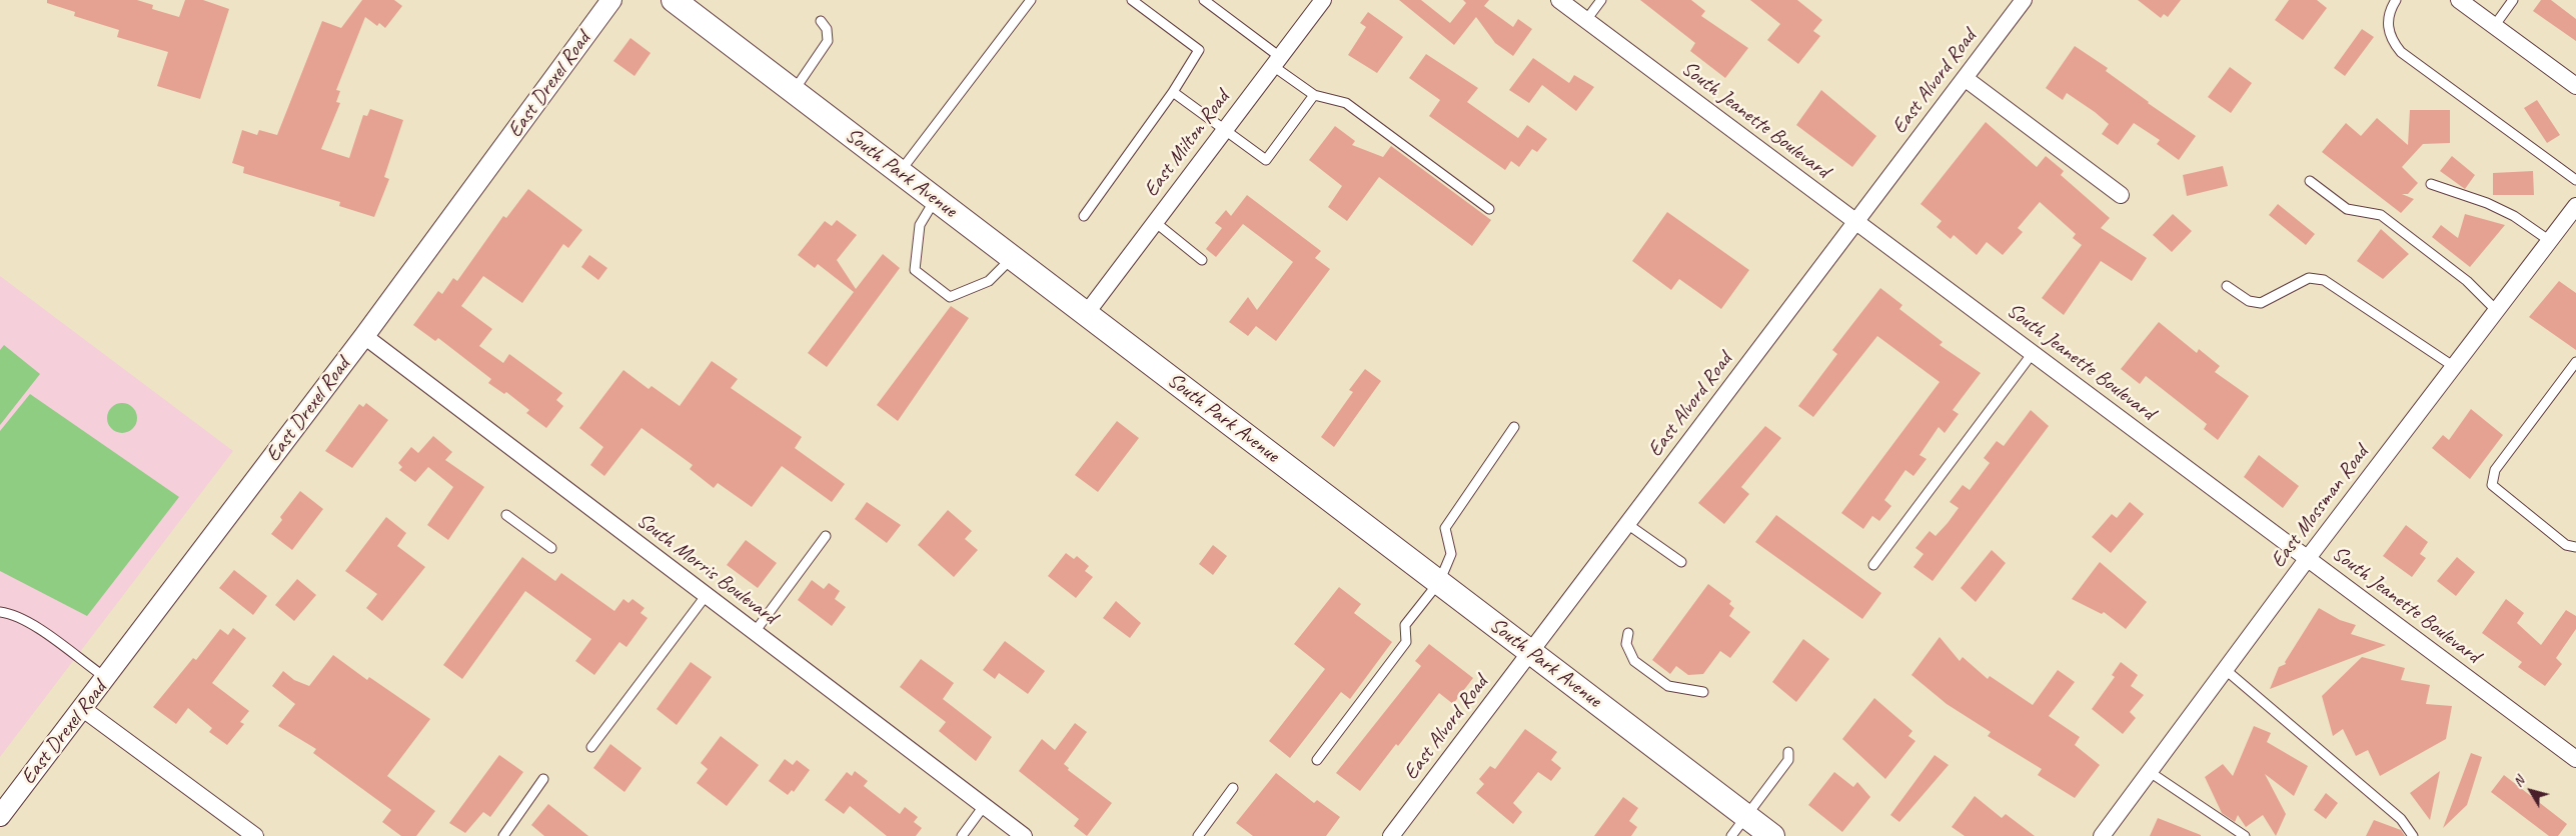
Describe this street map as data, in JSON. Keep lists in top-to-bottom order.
{
  "streets": {
    "main road": ["South Park Avenue"],
    "street": [
      "East Alvord Road",
      "East Drexel Road",
      "South Jeanette Boulevard",
      "East Milton Road",
      "East Mossman Road",
      "South Morris Boulevard"
    ]
  },
  "crossings": [
    ["East Alvord Road", "South Jeanette Boulevard"],
    ["East Alvord Road", "South Park Avenue"],
    ["East Drexel Road", "South Morris Boulevard"],
    ["South Jeanette Boulevard", "East Mossman Road"],
    ["East Milton Road", "South Park Avenue"]
  ],
  "north": "top left"
}
